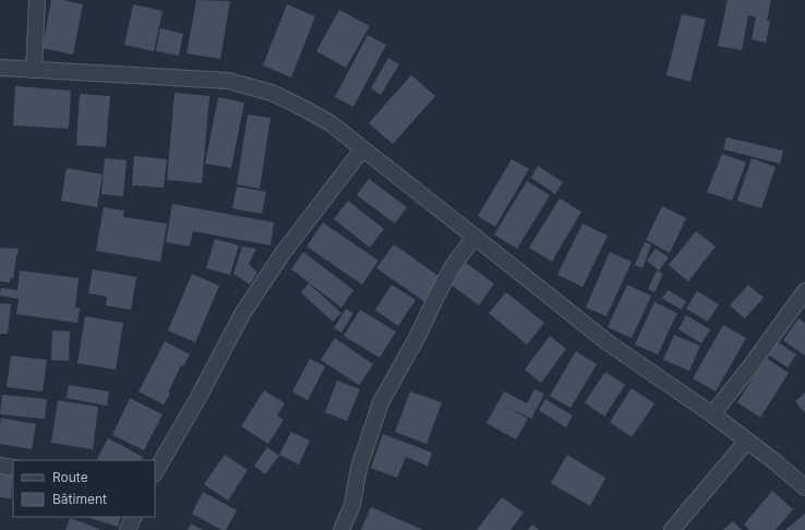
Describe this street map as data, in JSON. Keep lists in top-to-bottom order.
{
  "legend": ["Route", "Bâtiment"]
}
